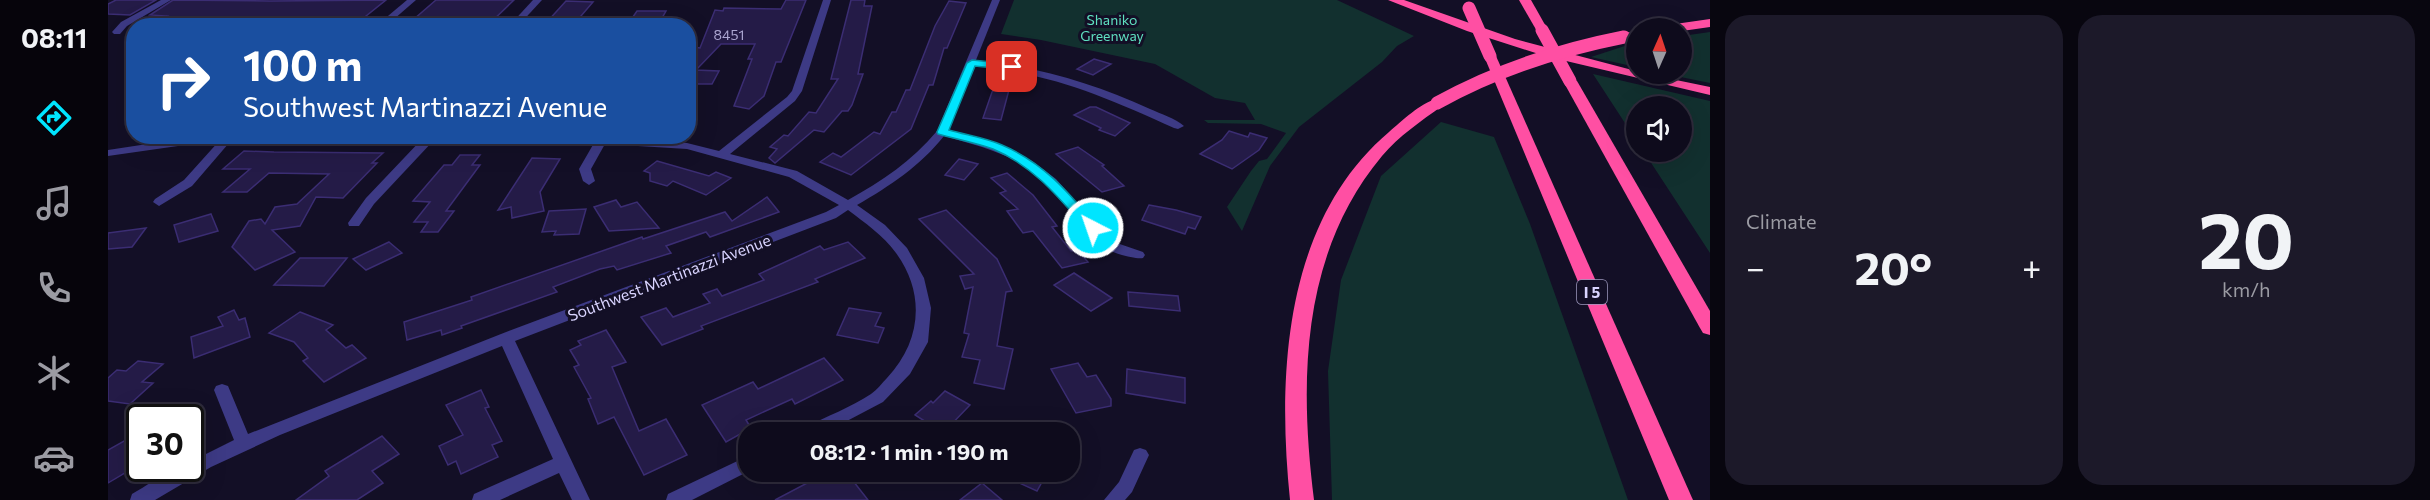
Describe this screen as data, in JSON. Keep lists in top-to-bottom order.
{
  "streets": {
    "highway": ["I 5"],
    "street": ["Southwest Martinazzi Avenue"]
  },
  "parks": ["Shaniko Greenway"],
  "house_numbers": ["8451"],
  "north": "top",
  "page": {
    "tabs": "08:11",
    "tile": [
      "Climate",
      ["20", "km/h"]
    ],
    "turn": ["100 m", "Southwest Martinazzi Avenue"],
    "heat": ["−", "20°", "+"],
    "limit": "30",
    "trip": "08:12 · 1 min · 190 m"
  }
}
